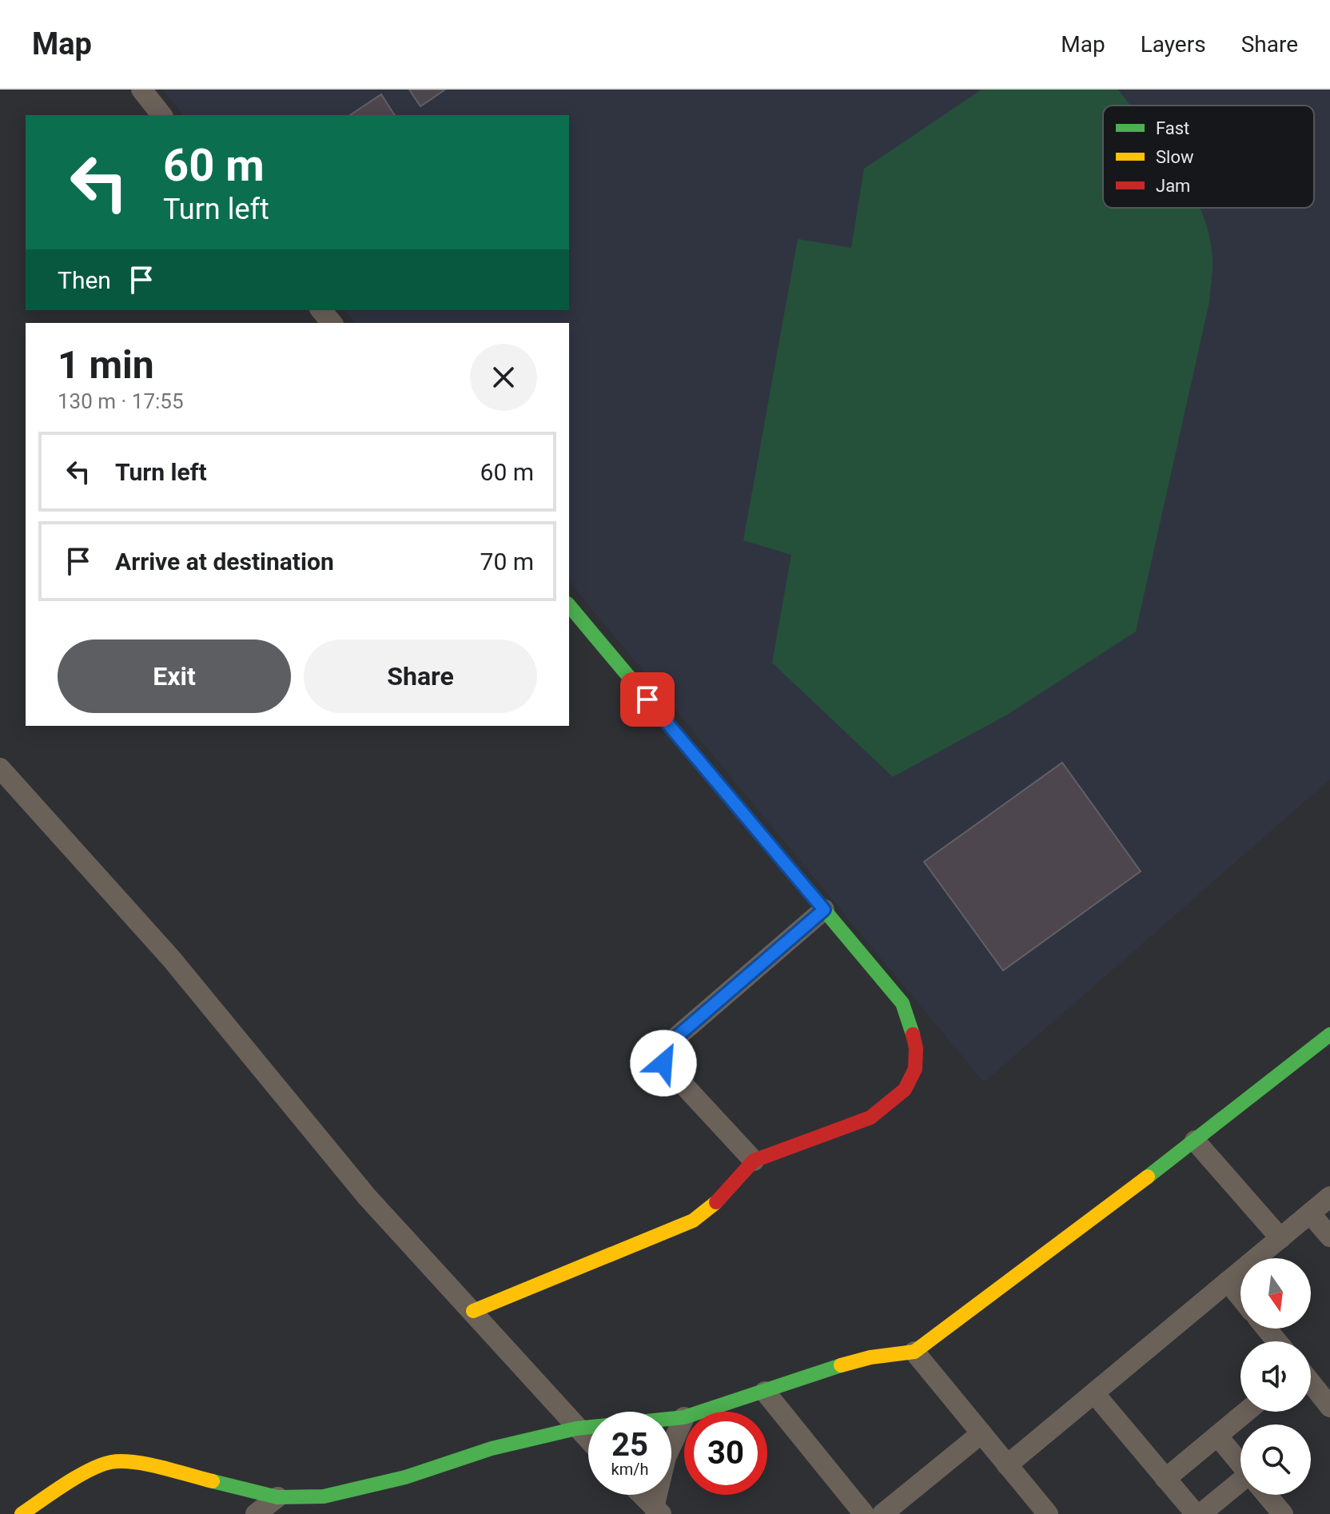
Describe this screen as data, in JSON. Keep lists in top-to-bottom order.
{
  "legend": ["Fast", "Slow", "Jam"],
  "north": "bottom",
  "page": {
    "header": "Map",
    "nav": ["Map", "Layers", "Share"],
    "turn": ["60 m", "Turn left"],
    "then": "Then",
    "heading": ["1 min", "130 m · 17:55"],
    "list": [
      {
        "name": "Turn left",
        "value": "60 m"
      },
      {
        "name": "Arrive at destination",
        "value": "70 m"
      }
    ],
    "buttons": ["Exit", "Share"],
    "speed": "25 km/h",
    "limit": "30"
  }
}
